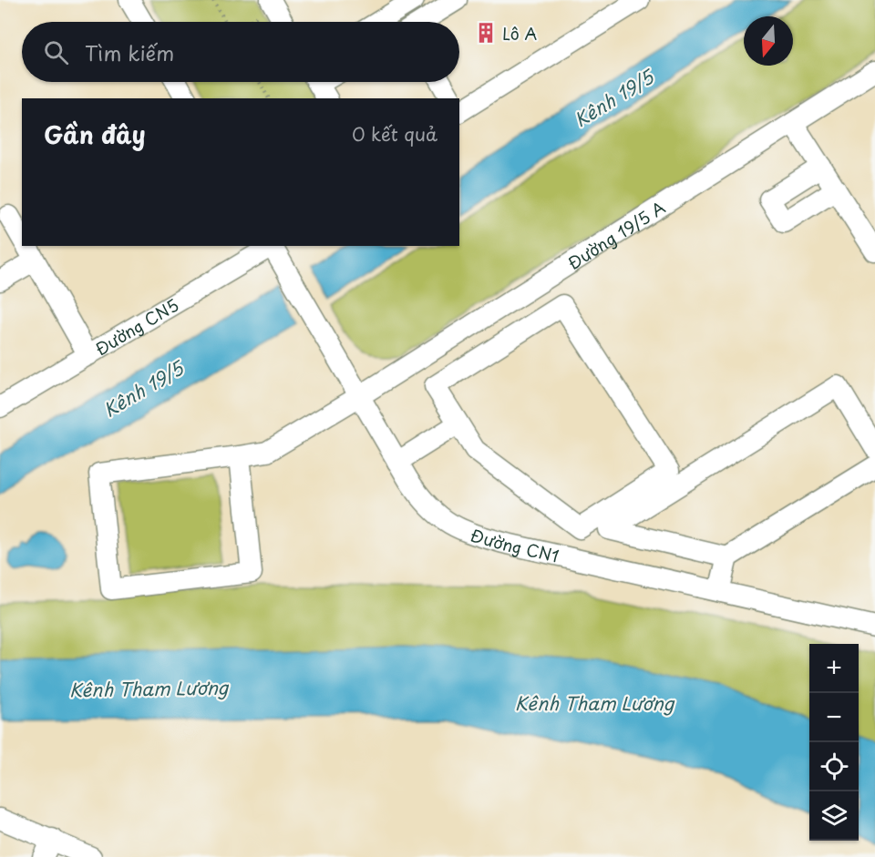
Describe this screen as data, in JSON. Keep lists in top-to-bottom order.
{
  "streets": {
    "street": ["Đường 19/5 A", "Đường CN5", "Đường CN1"]
  },
  "crossings": [
    ["Đường 19/5 A", "Đường CN1"]
  ],
  "water": ["Kênh 19/5", "Kênh Tham Lương"],
  "places": {
    "building": ["Lô A"]
  },
  "north": "bottom",
  "page": {
    "search": "Tìm kiếm",
    "heading": ["Gần đây", "0 kết quả"],
    "map_buttons": ["+", "−"]
  }
}
